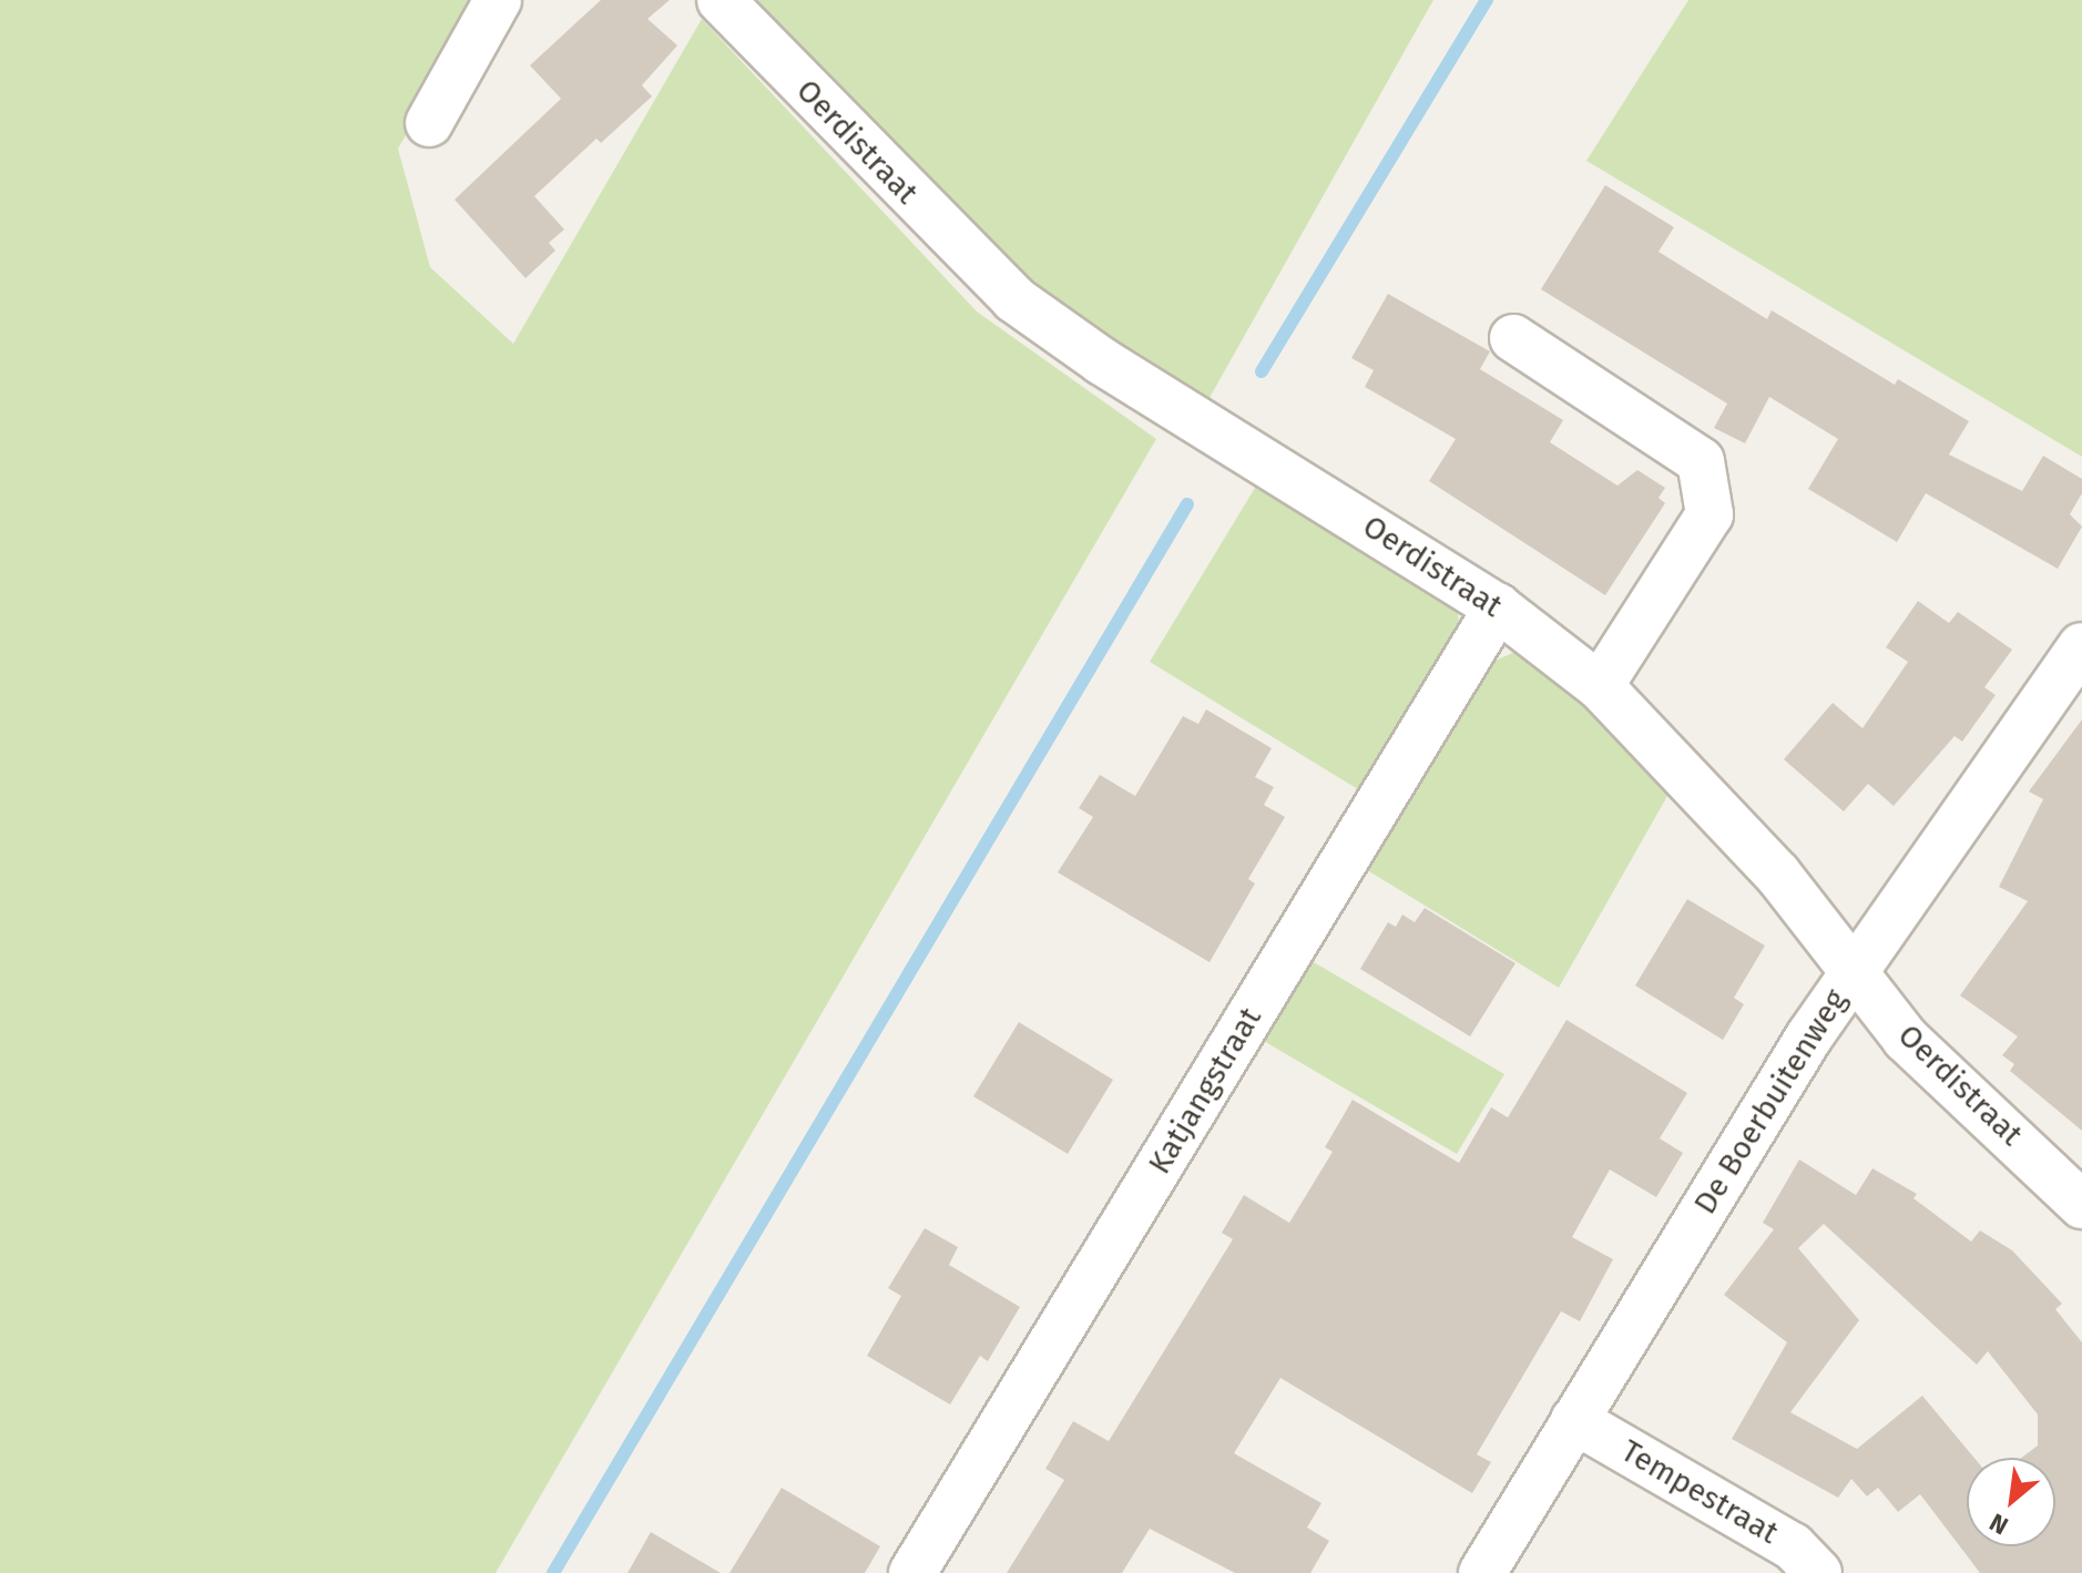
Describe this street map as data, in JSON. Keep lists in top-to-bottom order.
{
  "streets": {
    "street": [
      "Oerdistraat",
      "Katjangstraat",
      "De Boerbuitenweg",
      "Tempestraat"
    ]
  },
  "crossings": [
    ["Oerdistraat", "Katjangstraat"],
    ["Oerdistraat", "De Boerbuitenweg"],
    ["De Boerbuitenweg", "Tempestraat"]
  ],
  "north": "bottom left"
}
